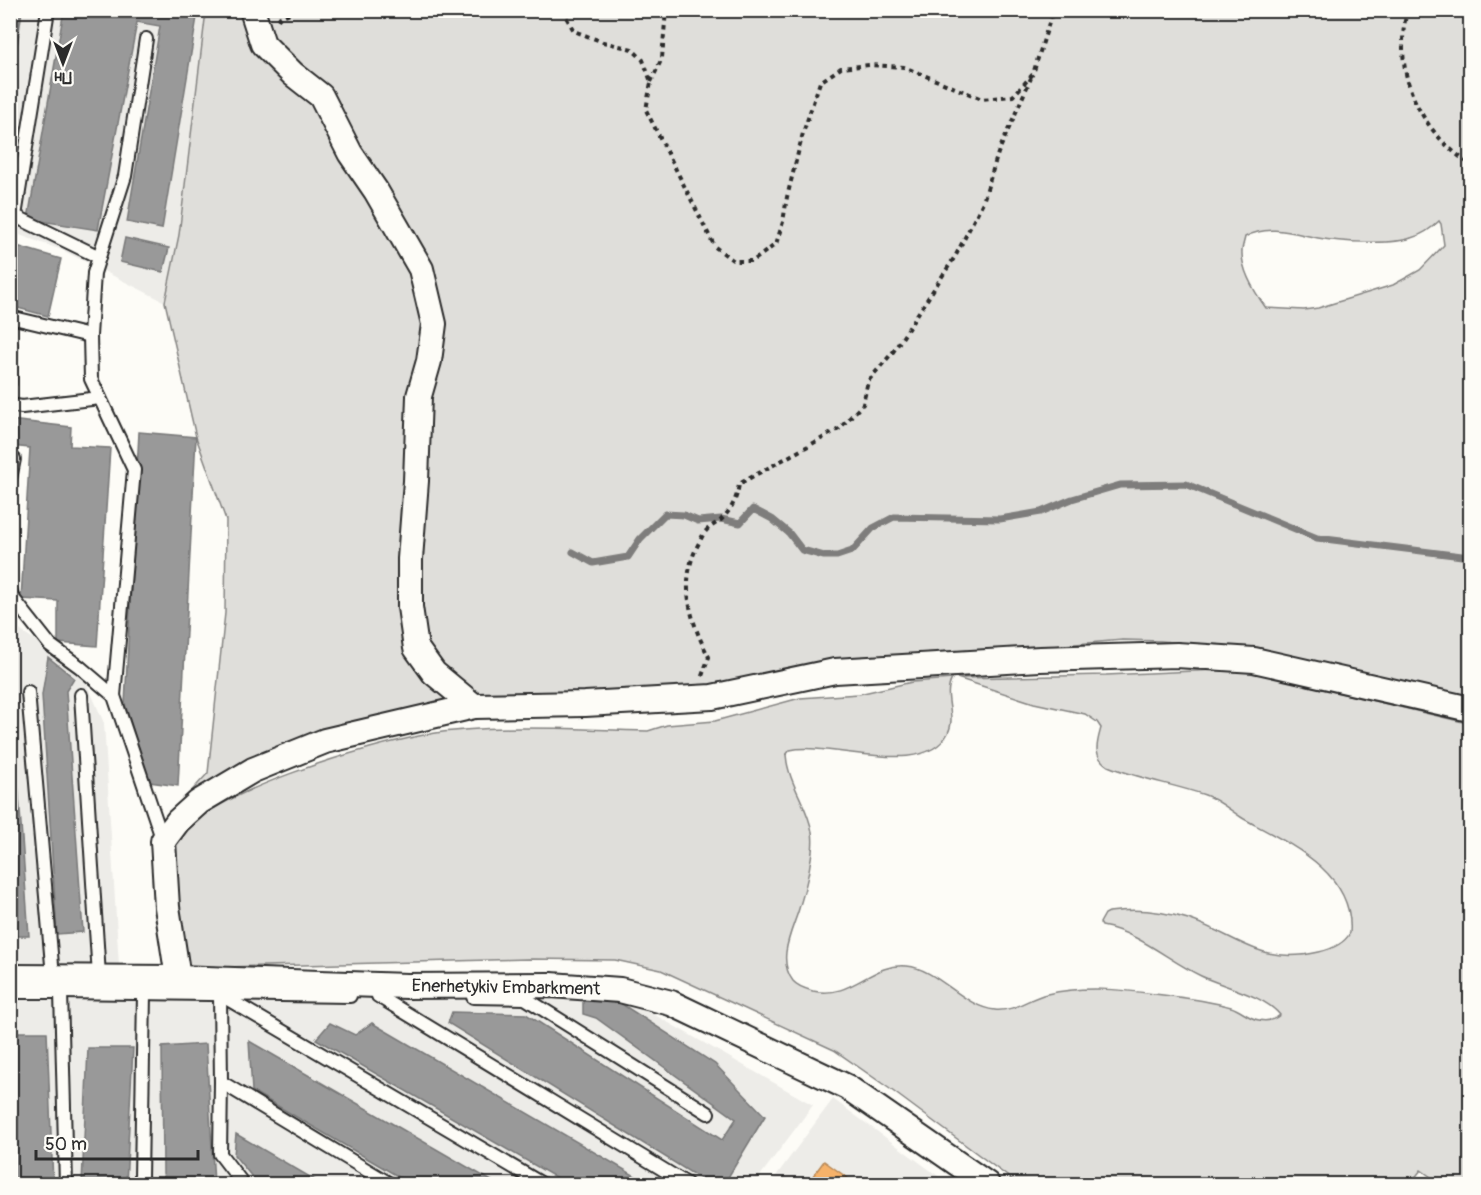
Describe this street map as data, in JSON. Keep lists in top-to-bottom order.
{
  "streets": {
    "street": ["Enerhetykiv Embarkment"]
  },
  "scale_bar": "50 m",
  "north": "bottom"
}
